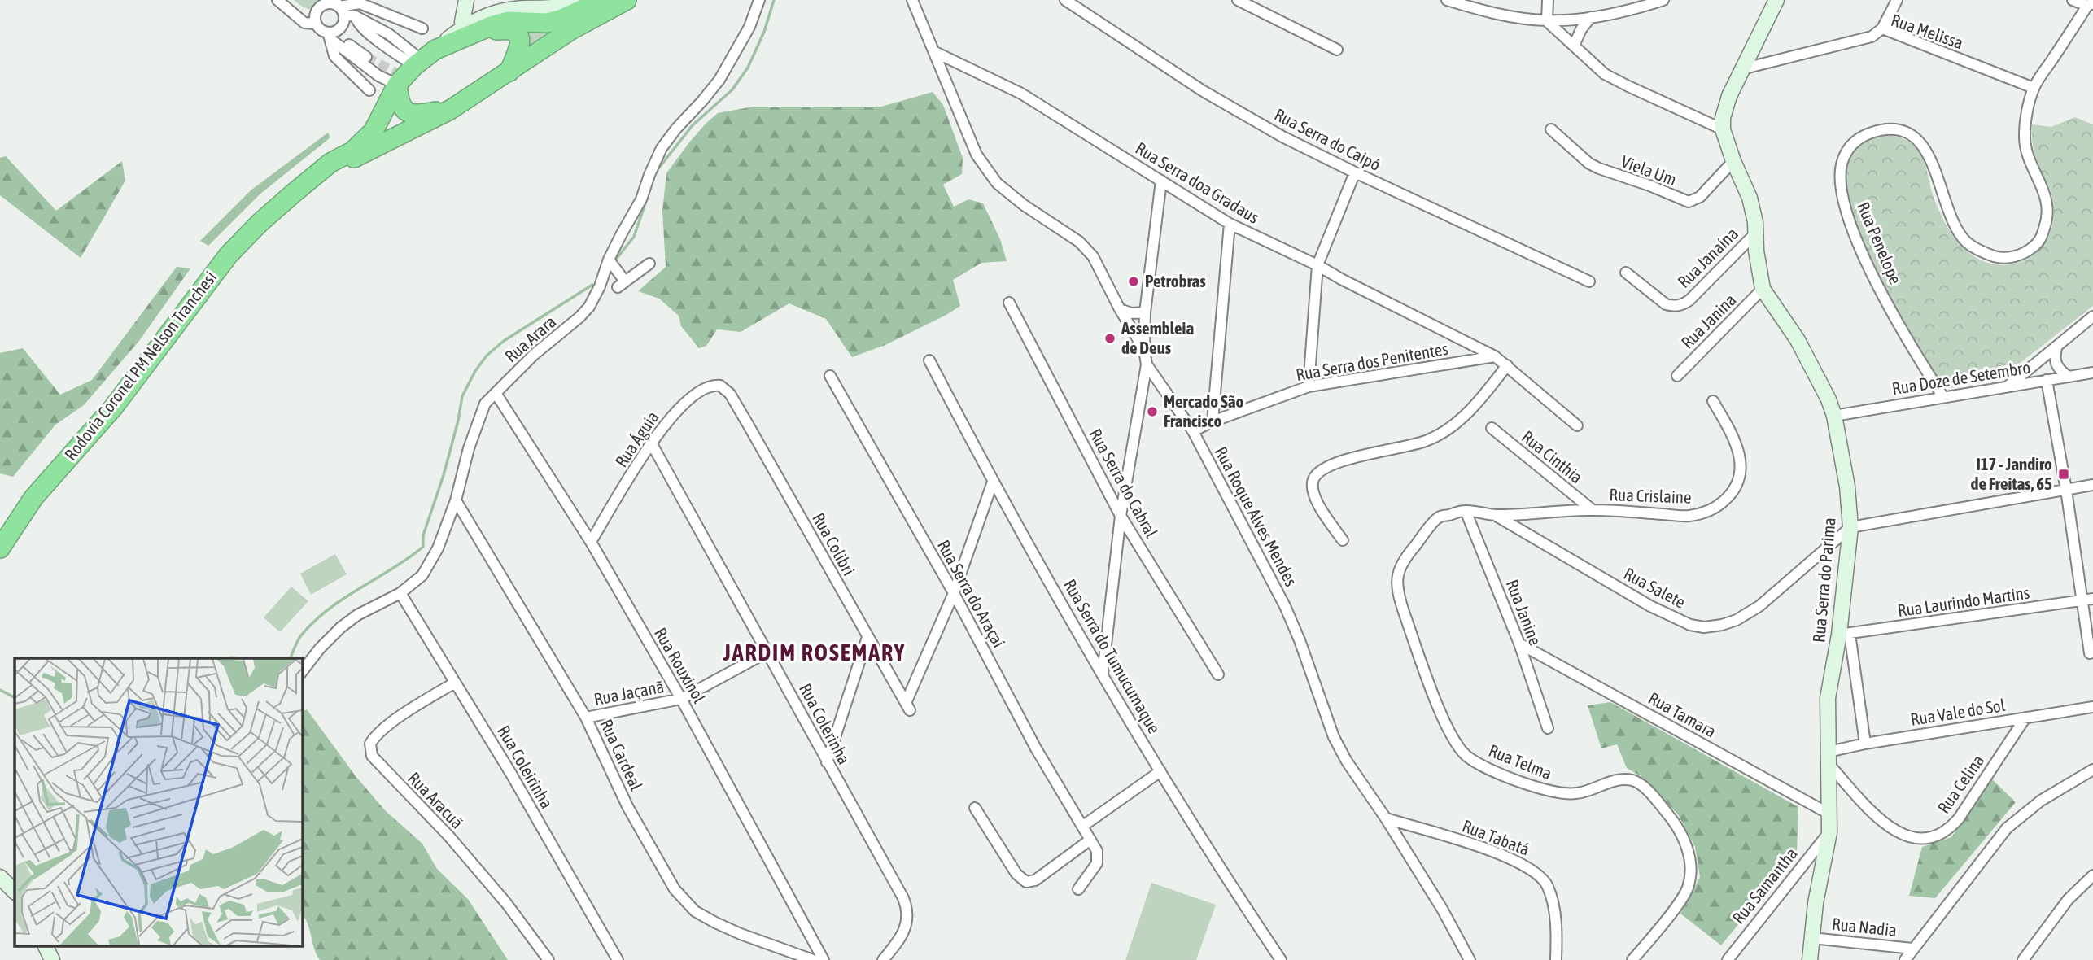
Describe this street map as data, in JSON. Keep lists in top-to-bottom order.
{
  "streets": {
    "highway": ["Rodovia Coronel PM Nelson Tranchesi"],
    "street": [
      "Rua Melissa",
      "Rua Serra do Caipó",
      "Viela Um",
      "Rua Serra doa Gradaus",
      "Rua Penelope",
      "Rua Janaína",
      "Rua Janina",
      "Rua Arara",
      "Rua Serra dos Penitentes",
      "Rua Doze de Setembro",
      "Rua Águia",
      "Rua Cinthia",
      "Rua Serra do Cabral",
      "Rua Crislaine",
      "Rua Roque Alves Mendes",
      "Rua Colibri",
      "Rua Serra do Parima",
      "Rua Salete",
      "Rua Serra do Araçaí",
      "Rua Laurindo Martins",
      "Rua Janine",
      "Rua Serra do Tumucumaque",
      "Rua Rouxinol",
      "Rua Jaçanã",
      "Rua Vale do Sol",
      "Rua Tamara",
      "Rua Colerinha",
      "Rua Cardeal",
      "Rua Telma",
      "Rua Coleirinha",
      "Rua Celina",
      "Rua Aracuã",
      "Rua Tabatá",
      "Rua Samantha",
      "Rua Nadia"
    ]
  },
  "crossings": [
    ["Rua Melissa", "Rua Penelope"],
    ["Viela Um", "Rua Serra do Parima"],
    ["Rua Serra doa Gradaus", "Rua Serra dos Penitentes"],
    ["Rua Serra doa Gradaus", "Rua Roque Alves Mendes"],
    ["Rua Penelope", "Rua Doze de Setembro"],
    ["Rua Janaína", "Rua Serra do Parima"],
    ["Rua Janina", "Rua Serra do Parima"],
    ["Rua Arara", "Rua Rouxinol"],
    ["Rua Arara", "Rua Cardeal"],
    ["Rua Arara", "Rua Coleirinha"],
    ["Rua Serra dos Penitentes", "Rua Roque Alves Mendes"],
    ["Rua Doze de Setembro", "Rua Serra do Parima"],
    ["Rua Águia", "Rua Colibri"],
    ["Rua Águia", "Rua Rouxinol"],
    ["Rua Águia", "Rua Colerinha"],
    ["Rua Cinthia", "Rua Crislaine"],
    ["Rua Crislaine", "Rua Salete"],
    ["Rua Crislaine", "Rua Telma"],
    ["Rua Roque Alves Mendes", "Rua Tabatá"],
    ["Rua Colibri", "Rua Serra do Araçaí"],
    ["Rua Serra do Parima", "Rua Salete"],
    ["Rua Serra do Parima", "Rua Laurindo Martins"],
    ["Rua Serra do Parima", "Rua Vale do Sol"],
    ["Rua Serra do Parima", "Rua Tamara"],
    ["Rua Serra do Parima", "Rua Celina"],
    ["Rua Serra do Parima", "Rua Samantha"],
    ["Rua Serra do Parima", "Rua Nadia"],
    ["Rua Salete", "Rua Telma"],
    ["Rua Janine", "Rua Tamara"],
    ["Rua Janine", "Rua Telma"],
    ["Rua Rouxinol", "Rua Jaçanã"],
    ["Rua Jaçanã", "Rua Colerinha"],
    ["Rua Jaçanã", "Rua Cardeal"],
    ["Rua Vale do Sol", "Rua Celina"],
    ["Rua Coleirinha", "Rua Aracuã"]
  ],
  "districts": ["JARDIM ROSEMARY"],
  "places": {
    "other": ["Petrobras", "Assembleia de Deus", "Mercado São Francisco"],
    "transit": ["I17 - Jandiro de Freitas, 65"]
  }
}
